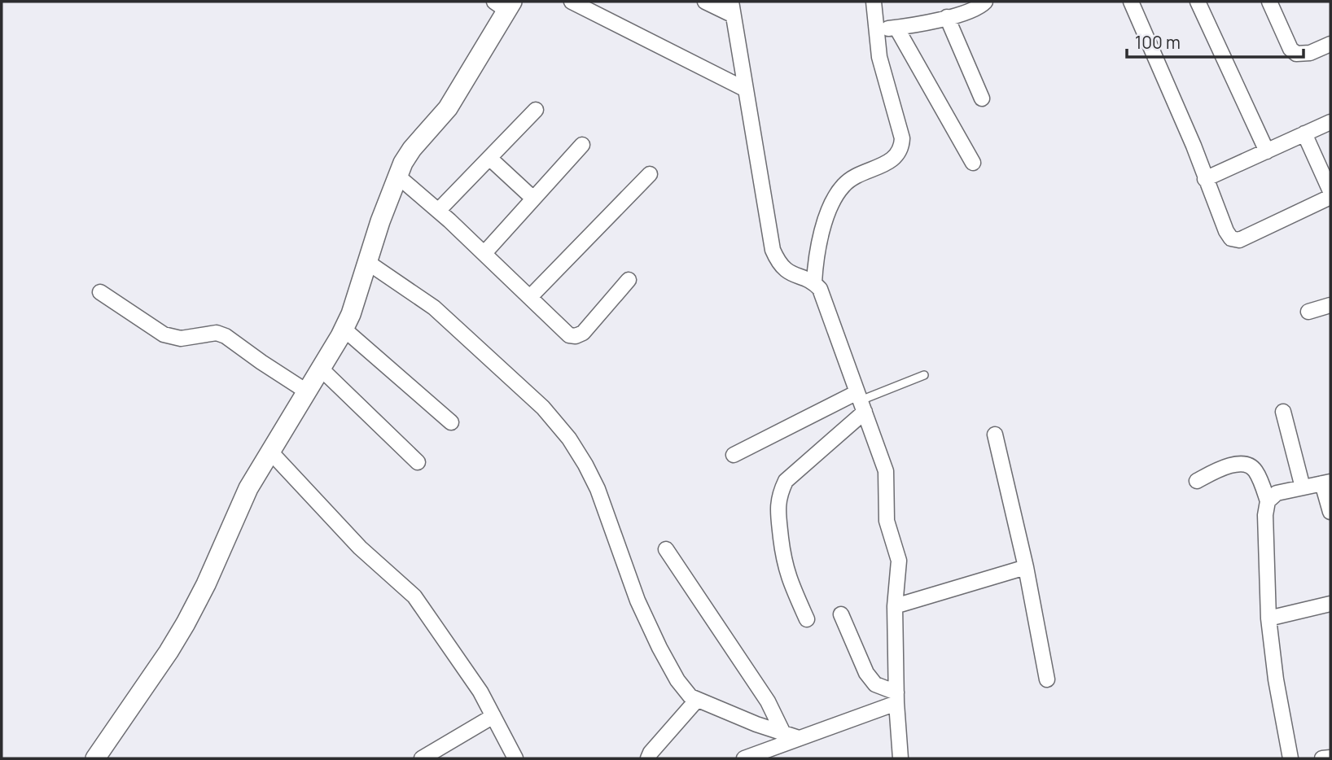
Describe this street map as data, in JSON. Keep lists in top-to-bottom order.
{
  "scale_bar": "100 m"
}
